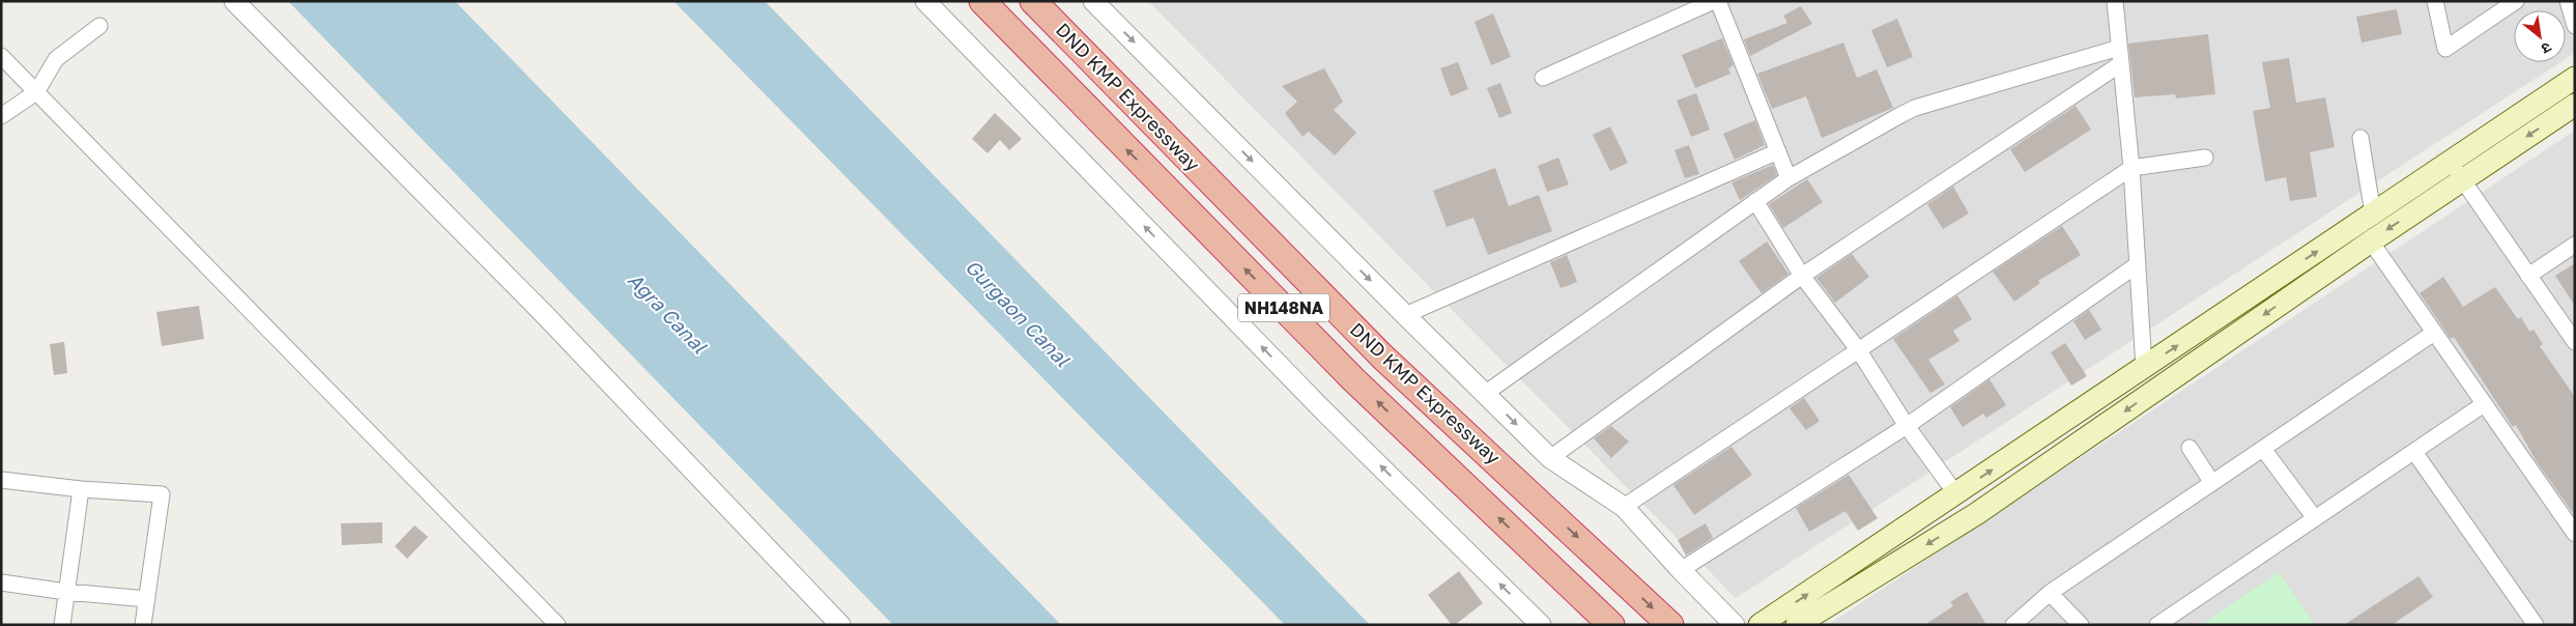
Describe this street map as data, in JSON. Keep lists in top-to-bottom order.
{
  "streets": {
    "highway": ["DND KMP Expressway", "NH148NA"]
  },
  "water": ["Agra Canal", "Gurgaon Canal"],
  "north": "bottom right"
}
